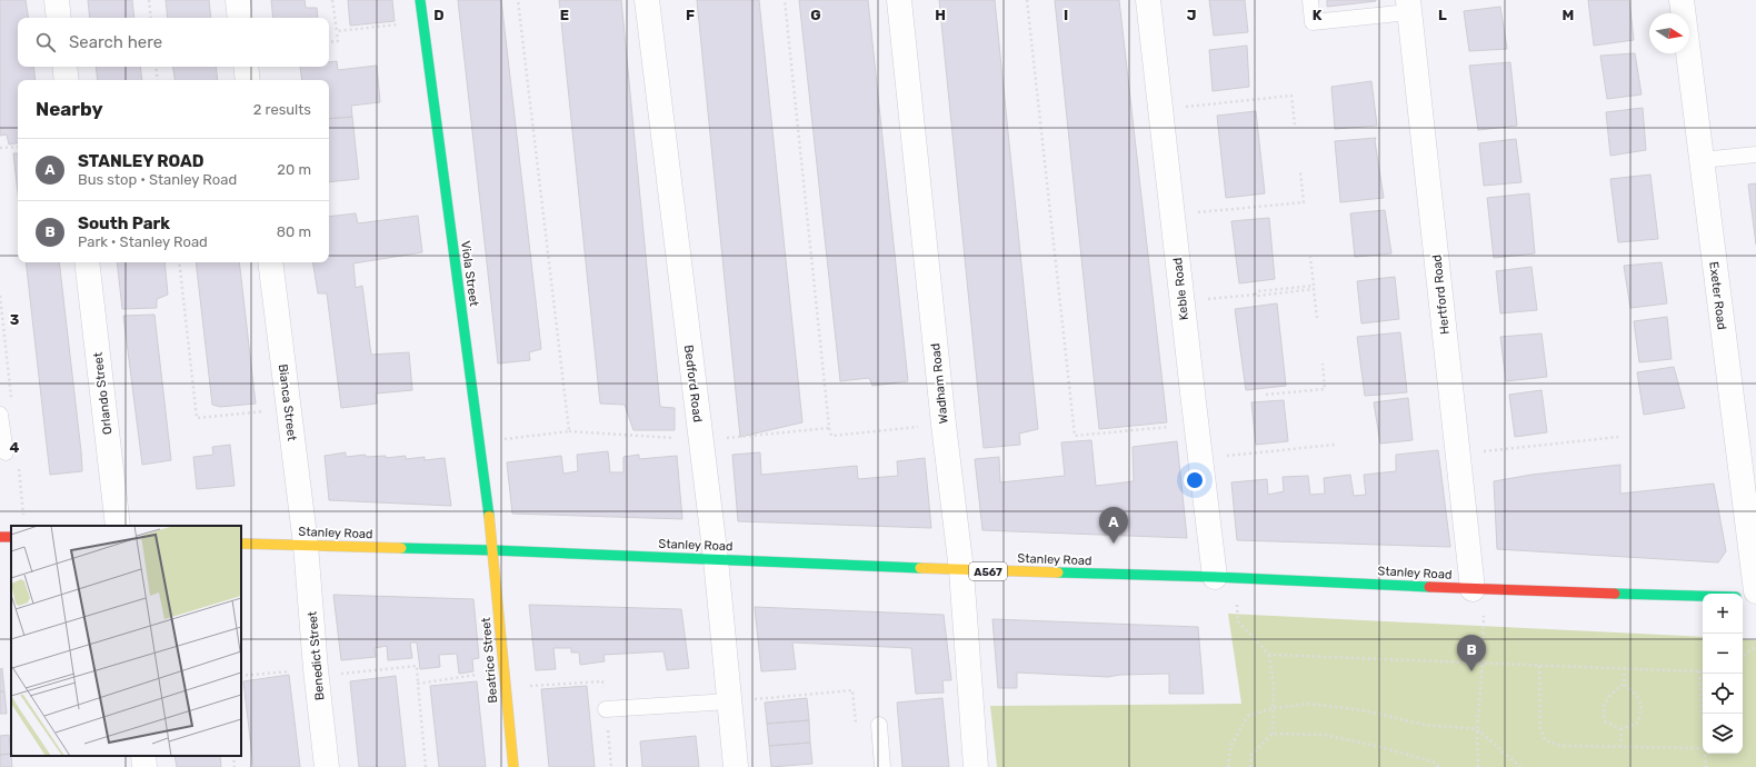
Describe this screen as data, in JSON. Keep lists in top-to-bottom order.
{
  "streets": {
    "main road": [
      "Viola Street",
      "Stanley Road",
      "A567",
      "Beatrice Street"
    ],
    "street": [
      "Keble Road",
      "Hertford Road",
      "Exeter Road",
      "Bedford Road",
      "Wadham Road",
      "Orlando Street",
      "Bianca Street",
      "Benedict Street"
    ]
  },
  "crossings": [
    ["Viola Street", "Stanley Road"],
    ["Viola Street", "Beatrice Street"],
    ["Keble Road", "Stanley Road"],
    ["Hertford Road", "Stanley Road"],
    ["Bedford Road", "Stanley Road"],
    ["Wadham Road", "Stanley Road"],
    ["Bianca Street", "Stanley Road"],
    ["Bianca Street", "Benedict Street"],
    ["Stanley Road", "Benedict Street"],
    ["Stanley Road", "Beatrice Street"]
  ],
  "north": "right",
  "page": {
    "search": "Search here",
    "heading": ["Nearby", "2 results"],
    "list": [
      {
        "mark": "A",
        "name": "STANLEY ROAD",
        "note": "Bus stop · Stanley Road",
        "value": "20 m"
      },
      {
        "mark": "B",
        "name": "South Park",
        "note": "Park · Stanley Road",
        "value": "80 m"
      }
    ],
    "pins": ["A", "B"],
    "map_buttons": ["+", "−"]
  },
  "grid": {
    "columns": [
      "D",
      "E",
      "F",
      "G",
      "H",
      "I",
      "J",
      "K",
      "L",
      "M"
    ],
    "rows": ["3", "4"]
  }
}
